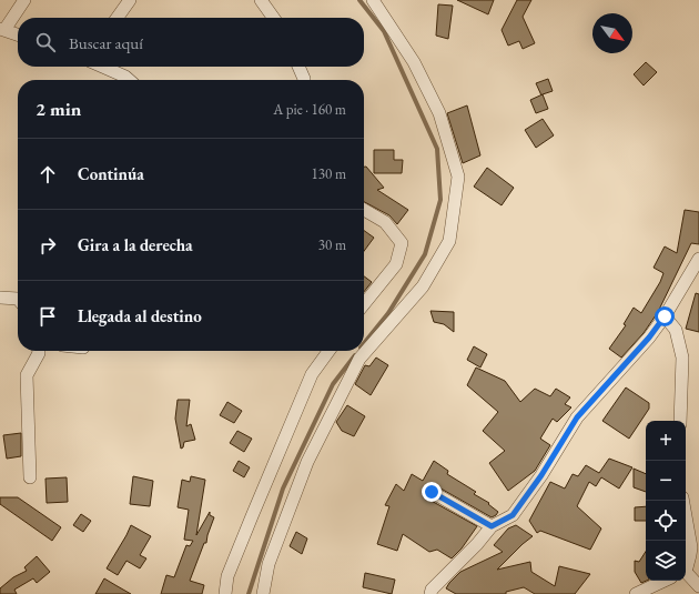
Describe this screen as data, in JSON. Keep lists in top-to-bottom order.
{
  "north": "bottom right",
  "page": {
    "search": "Buscar aquí",
    "heading": ["2 min", "A pie · 160 m"],
    "list": [
      ["Continúa", "130 m"],
      ["Gira a la derecha", "30 m"],
      "Llegada al destino"
    ],
    "map_buttons": ["+", "−"]
  }
}
